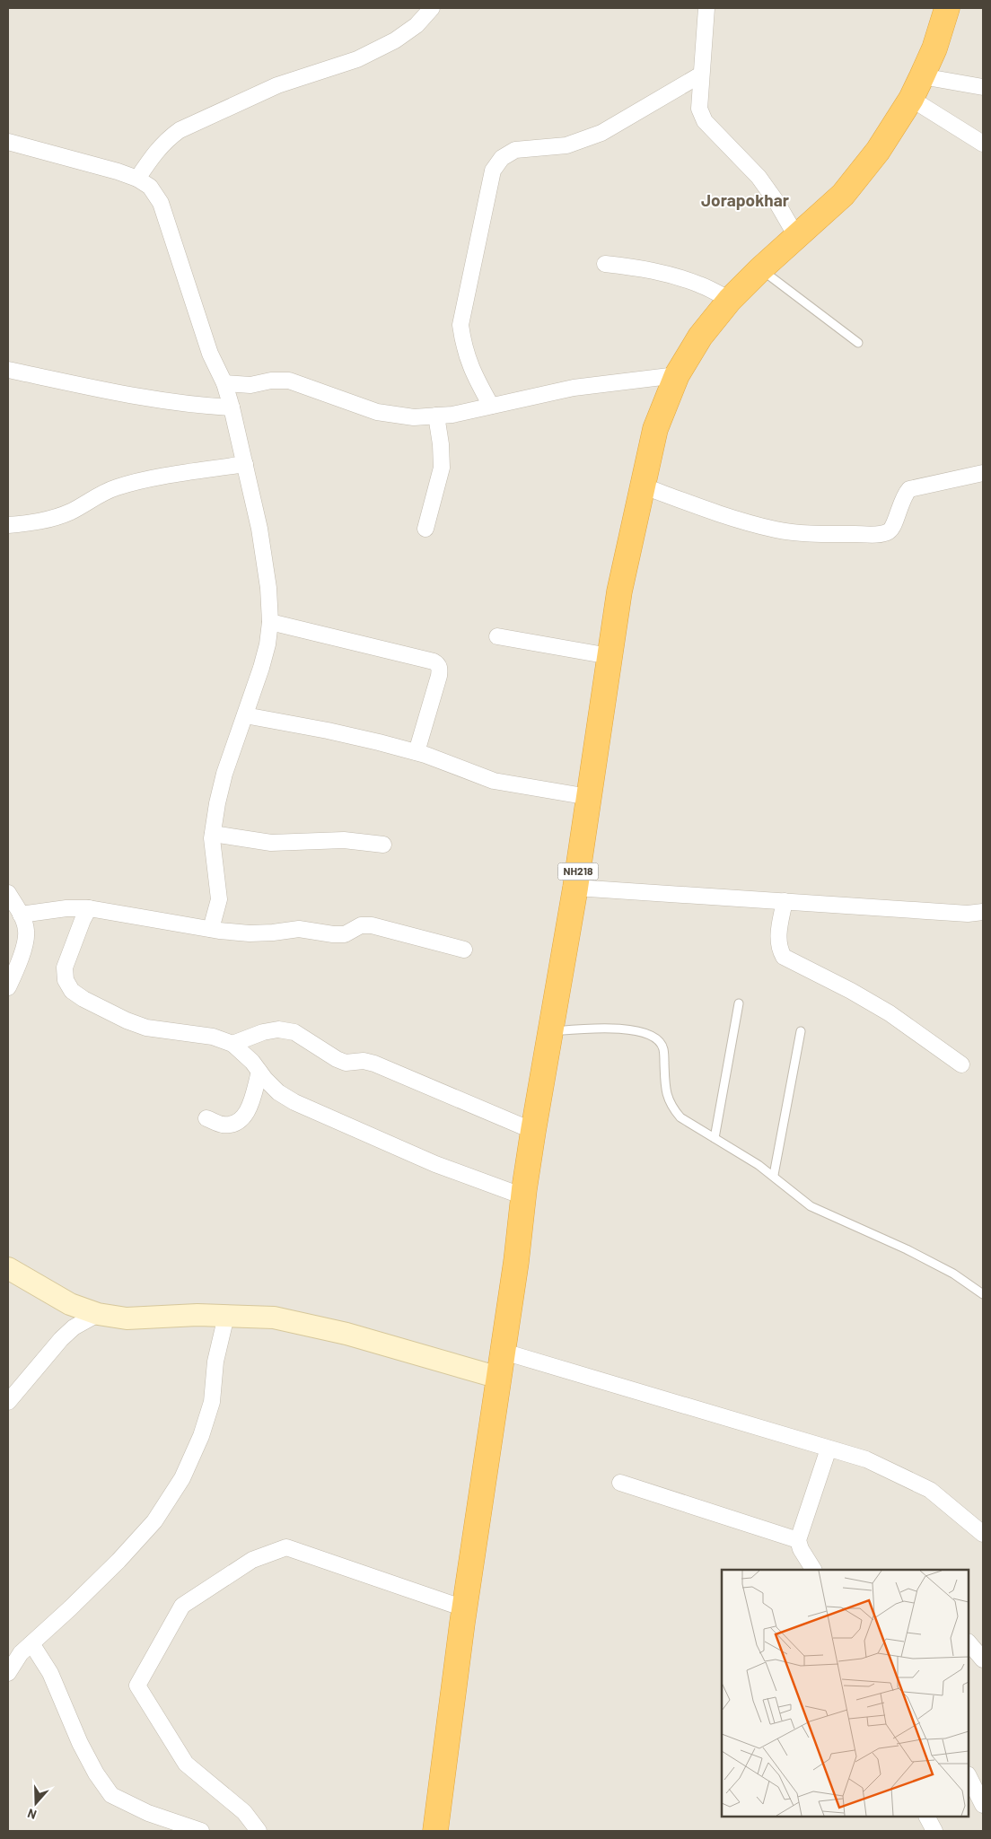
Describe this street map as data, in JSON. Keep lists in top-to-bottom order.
{
  "streets": {
    "highway": ["NH218"]
  },
  "districts": ["Jorapokhar"],
  "north": "bottom"
}
